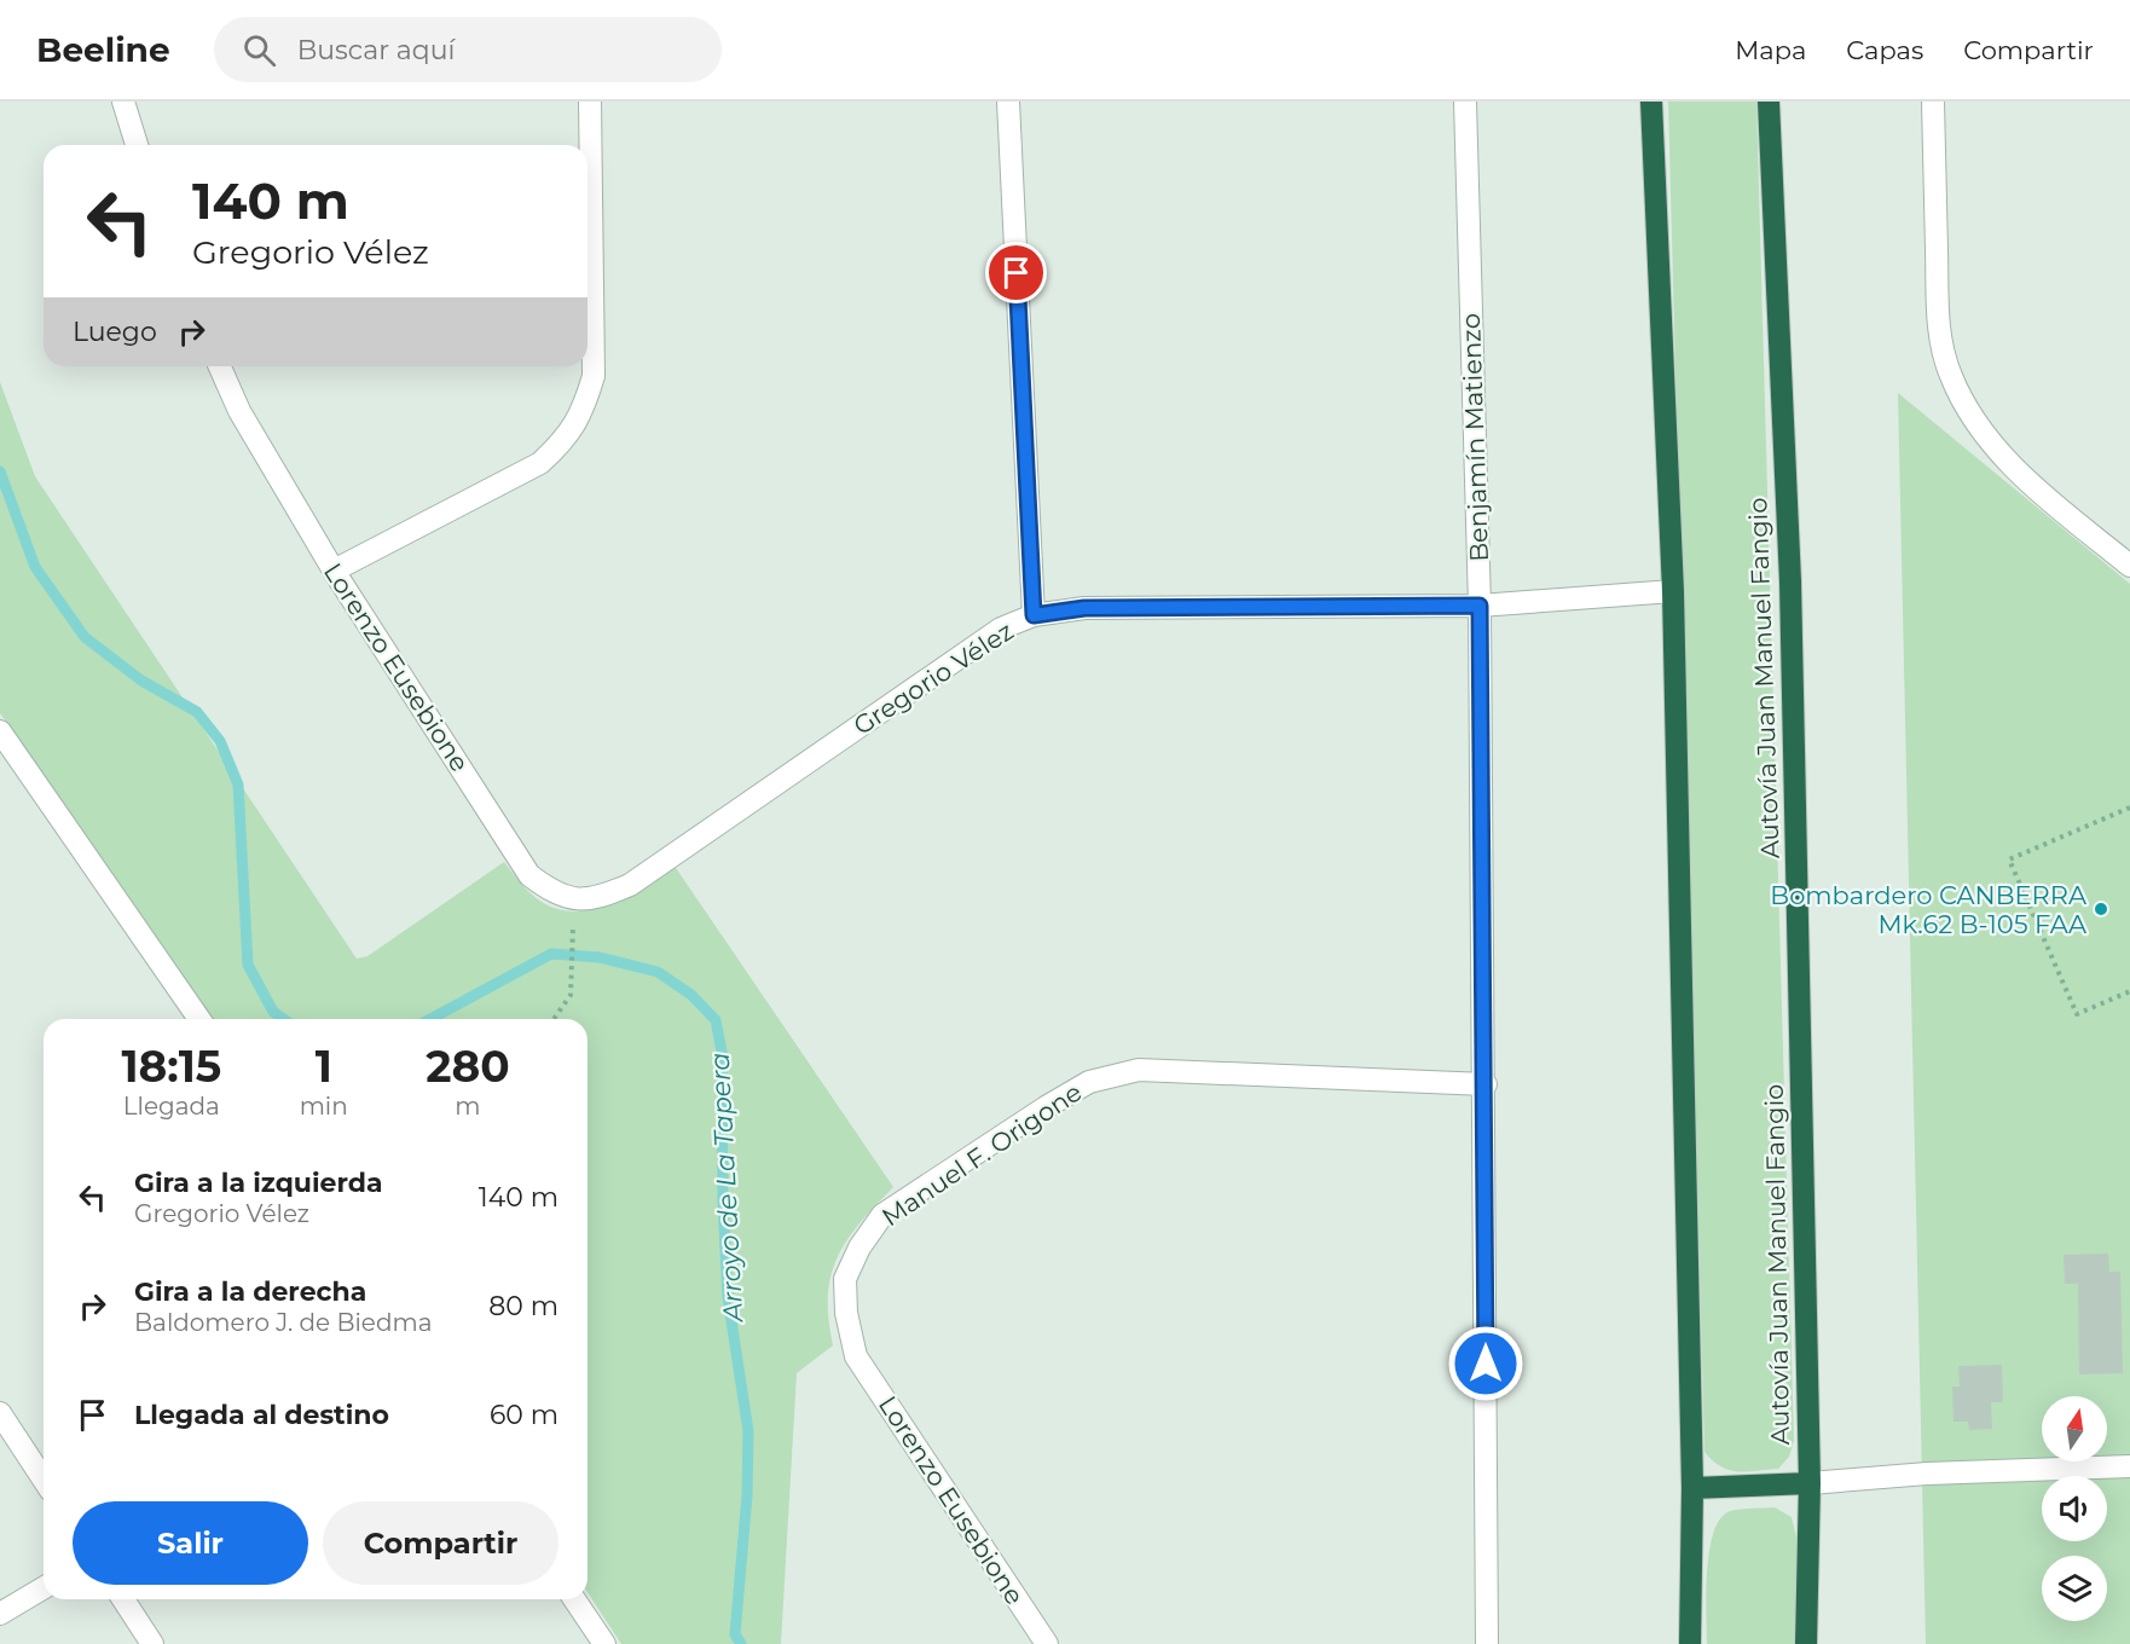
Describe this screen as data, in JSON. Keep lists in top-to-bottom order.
{
  "streets": {
    "highway": ["Autovía Juan Manuel Fangio"],
    "street": [
      "Benjamín Matienzo",
      "Lorenzo Eusebione",
      "Gregorio Vélez",
      "Manuel F. Origone"
    ]
  },
  "crossings": [
    ["Benjamín Matienzo", "Gregorio Vélez"],
    ["Benjamín Matienzo", "Manuel F. Origone"],
    ["Lorenzo Eusebione", "Gregorio Vélez"],
    ["Lorenzo Eusebione", "Manuel F. Origone"]
  ],
  "water": ["Arroyo de La Tapera"],
  "places": ["Bombardero CANBERRA Mk.62 B-105 FAA"],
  "north": "top",
  "page": {
    "header": "Beeline",
    "search": "Buscar aquí",
    "nav": ["Mapa", "Capas", "Compartir"],
    "turn": ["140 m", "Gregorio Vélez"],
    "then": "Luego",
    "eta": [
      "18:15",
      "Llegada",
      "1",
      "min",
      "280",
      "m"
    ],
    "list": [
      {
        "name": "Gira a la izquierda",
        "note": "Gregorio Vélez",
        "value": "140 m"
      },
      {
        "name": "Gira a la derecha",
        "note": "Baldomero J. de Biedma",
        "value": "80 m"
      },
      {
        "name": "Llegada al destino",
        "value": "60 m"
      }
    ],
    "buttons": ["Salir", "Compartir"]
  }
}
